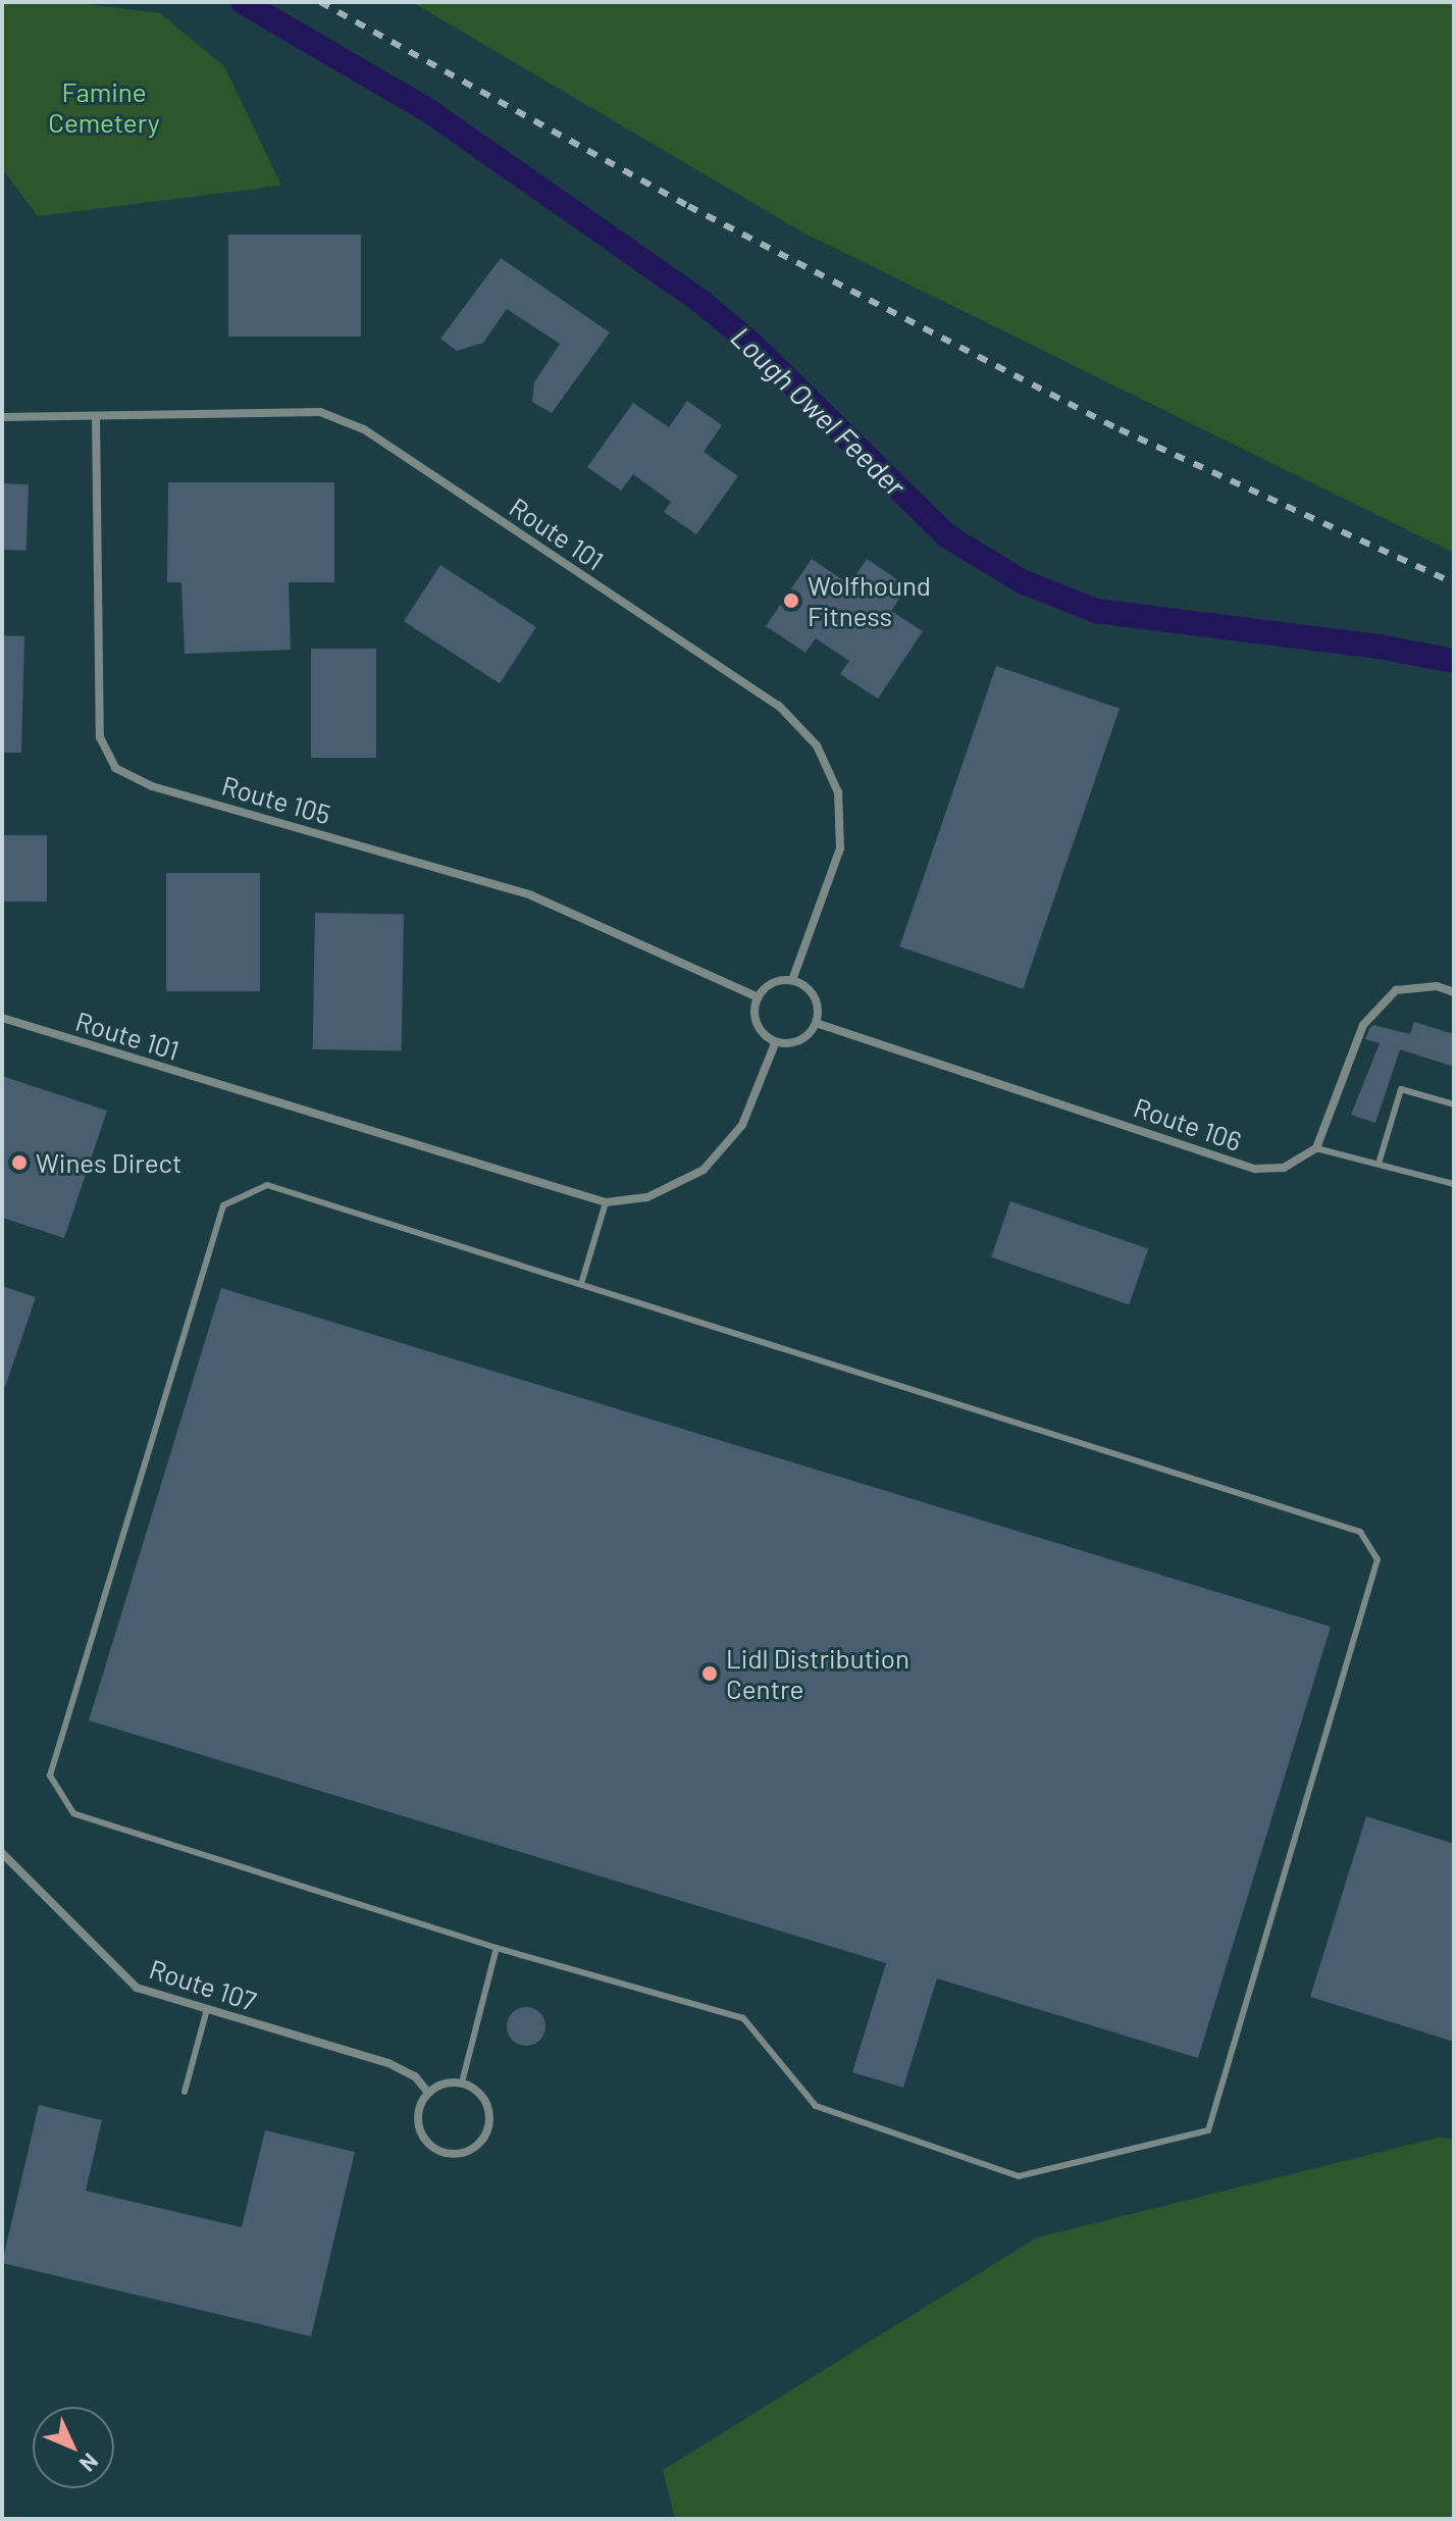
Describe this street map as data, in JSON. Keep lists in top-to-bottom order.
{
  "streets": {
    "street": [
      "Route 101",
      "Route 105",
      "Route 106",
      "Route 107"
    ]
  },
  "crossings": [
    ["Route 101", "Route 105"],
    ["Route 101", "Route 106"],
    ["Route 105", "Route 106"]
  ],
  "water": ["Lough Owel Feeder"],
  "parks": ["Famine Cemetery"],
  "places": ["Wolfhound Fitness", "Wines Direct", "Lidl Distribution Centre"],
  "north": "bottom right"
}
